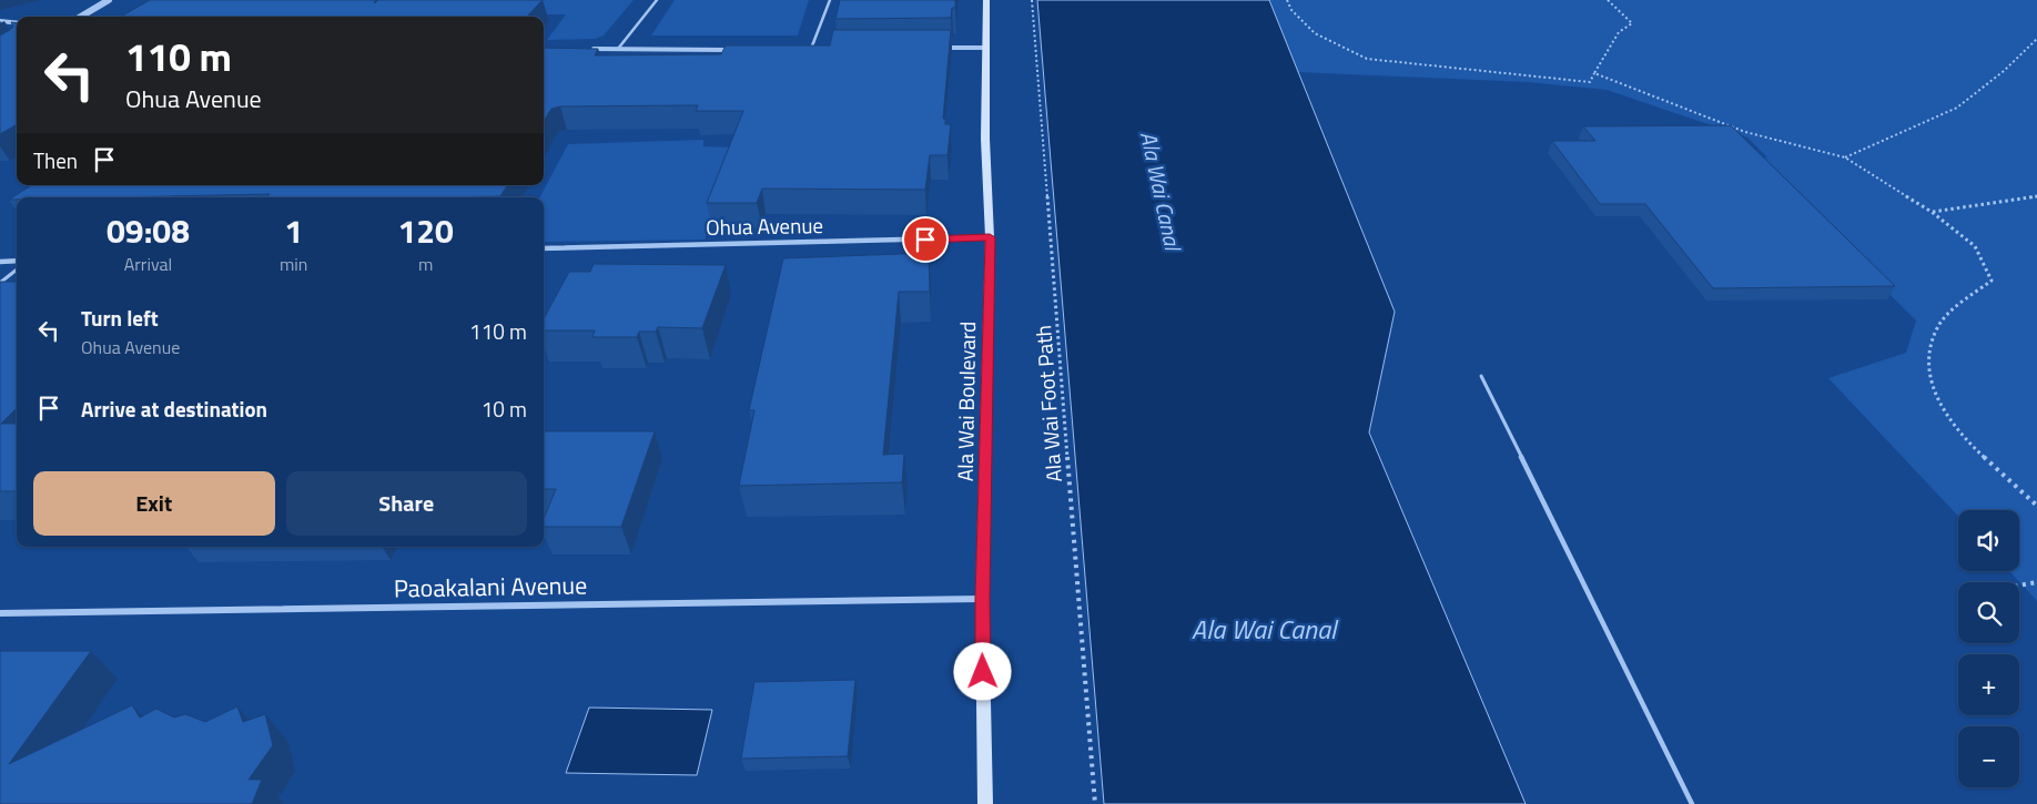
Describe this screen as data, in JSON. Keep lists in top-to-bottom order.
{
  "streets": {
    "main road": ["Ala Wai Boulevard"],
    "street": ["Ohua Avenue", "Paoakalani Avenue"],
    "path": ["Ala Wai Foot Path"]
  },
  "crossings": [
    ["Ohua Avenue", "Ala Wai Boulevard"],
    ["Ala Wai Boulevard", "Paoakalani Avenue"]
  ],
  "water": ["Ala Wai Canal"],
  "page": {
    "turn": ["110 m", "Ohua Avenue"],
    "then": "Then",
    "eta": [
      "09:08",
      "Arrival",
      "1",
      "min",
      "120",
      "m"
    ],
    "list": [
      {
        "name": "Turn left",
        "note": "Ohua Avenue",
        "value": "110 m"
      },
      {
        "name": "Arrive at destination",
        "value": "10 m"
      }
    ],
    "buttons": ["Exit", "Share"],
    "map_buttons": ["+", "−"]
  }
}
